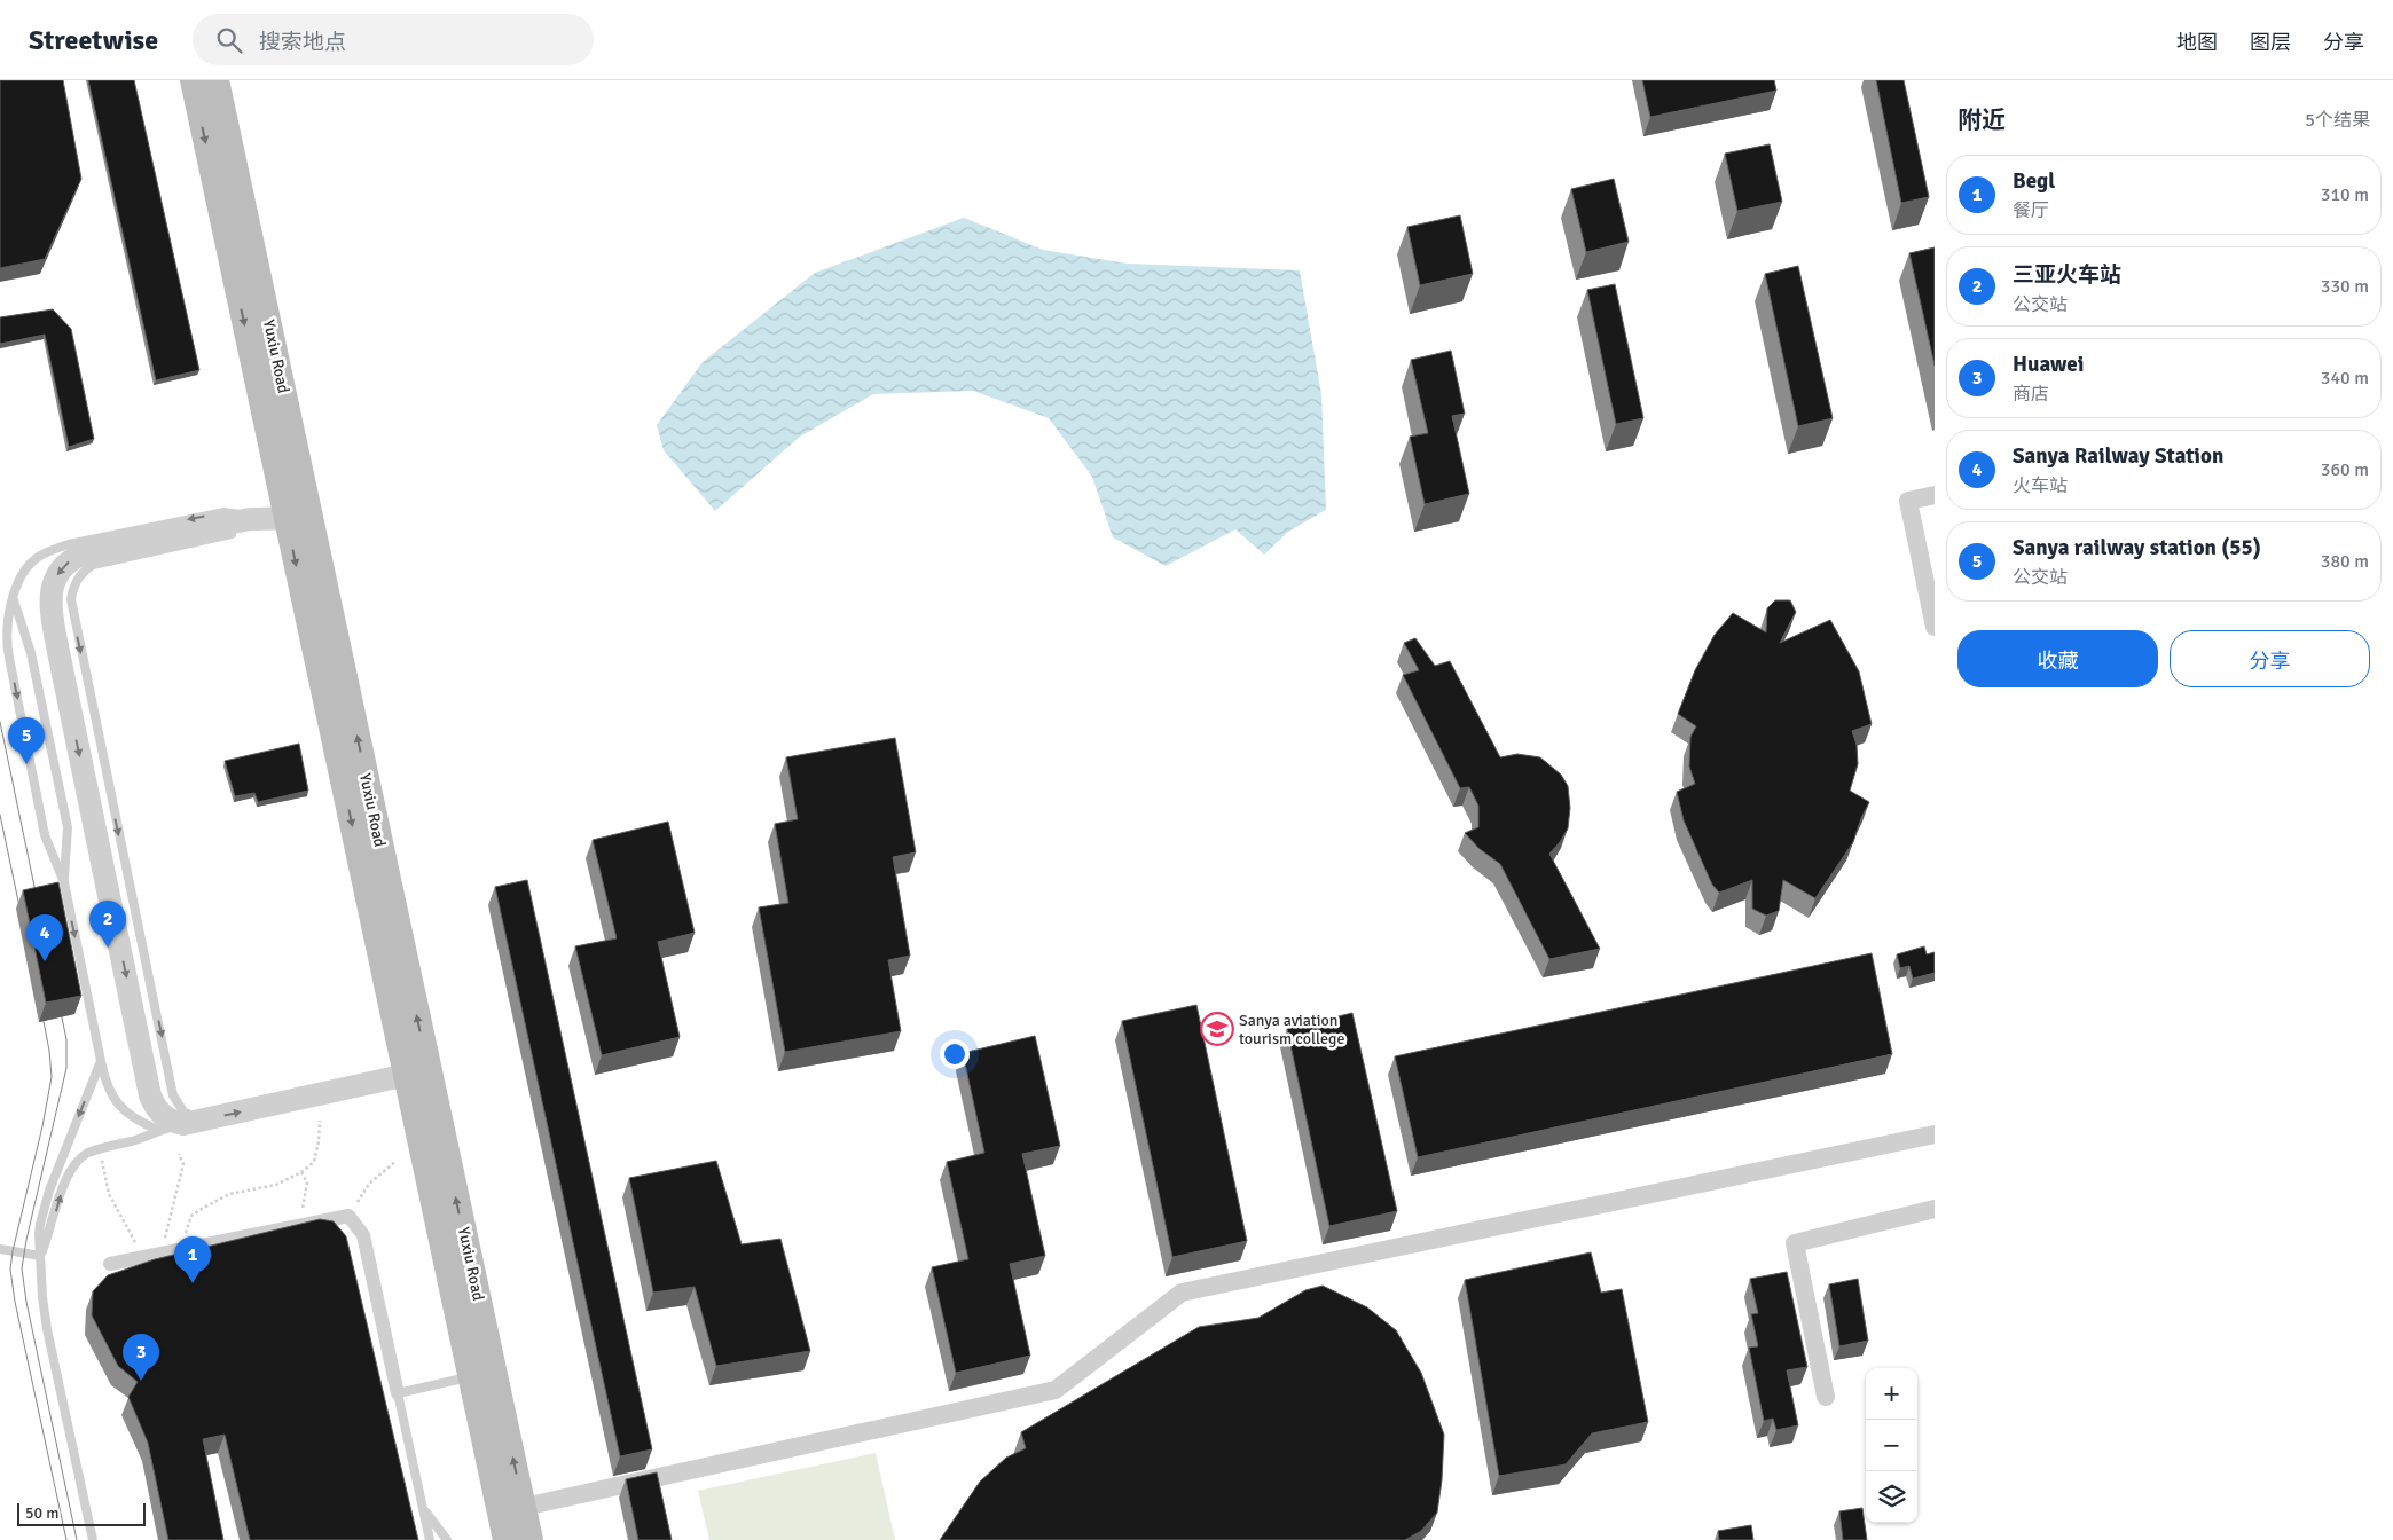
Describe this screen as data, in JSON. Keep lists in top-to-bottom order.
{
  "streets": {
    "main road": ["Yuxiu Road"]
  },
  "places": {
    "school or university": ["Sanya aviation tourism college"]
  },
  "scale_bar": "50 m",
  "page": {
    "header": "Streetwise",
    "search": "搜索地点",
    "nav": ["地图", "图层", "分享"],
    "heading": ["附近", "5个结果"],
    "list": [
      {
        "mark": "1",
        "name": "Begl",
        "note": "餐厅",
        "value": "310 m"
      },
      {
        "mark": "2",
        "name": "三亚火车站",
        "note": "公交站",
        "value": "330 m"
      },
      {
        "mark": "3",
        "name": "Huawei",
        "note": "商店",
        "value": "340 m"
      },
      {
        "mark": "4",
        "name": "Sanya Railway Station",
        "note": "火车站",
        "value": "360 m"
      },
      {
        "mark": "5",
        "name": "Sanya railway station (55)",
        "note": "公交站",
        "value": "380 m"
      }
    ],
    "buttons": ["收藏", "分享"],
    "pins": [
      "5",
      "2",
      "4",
      "1",
      "3"
    ],
    "map_buttons": ["+", "−"],
    "scale": "50 m"
  }
}
